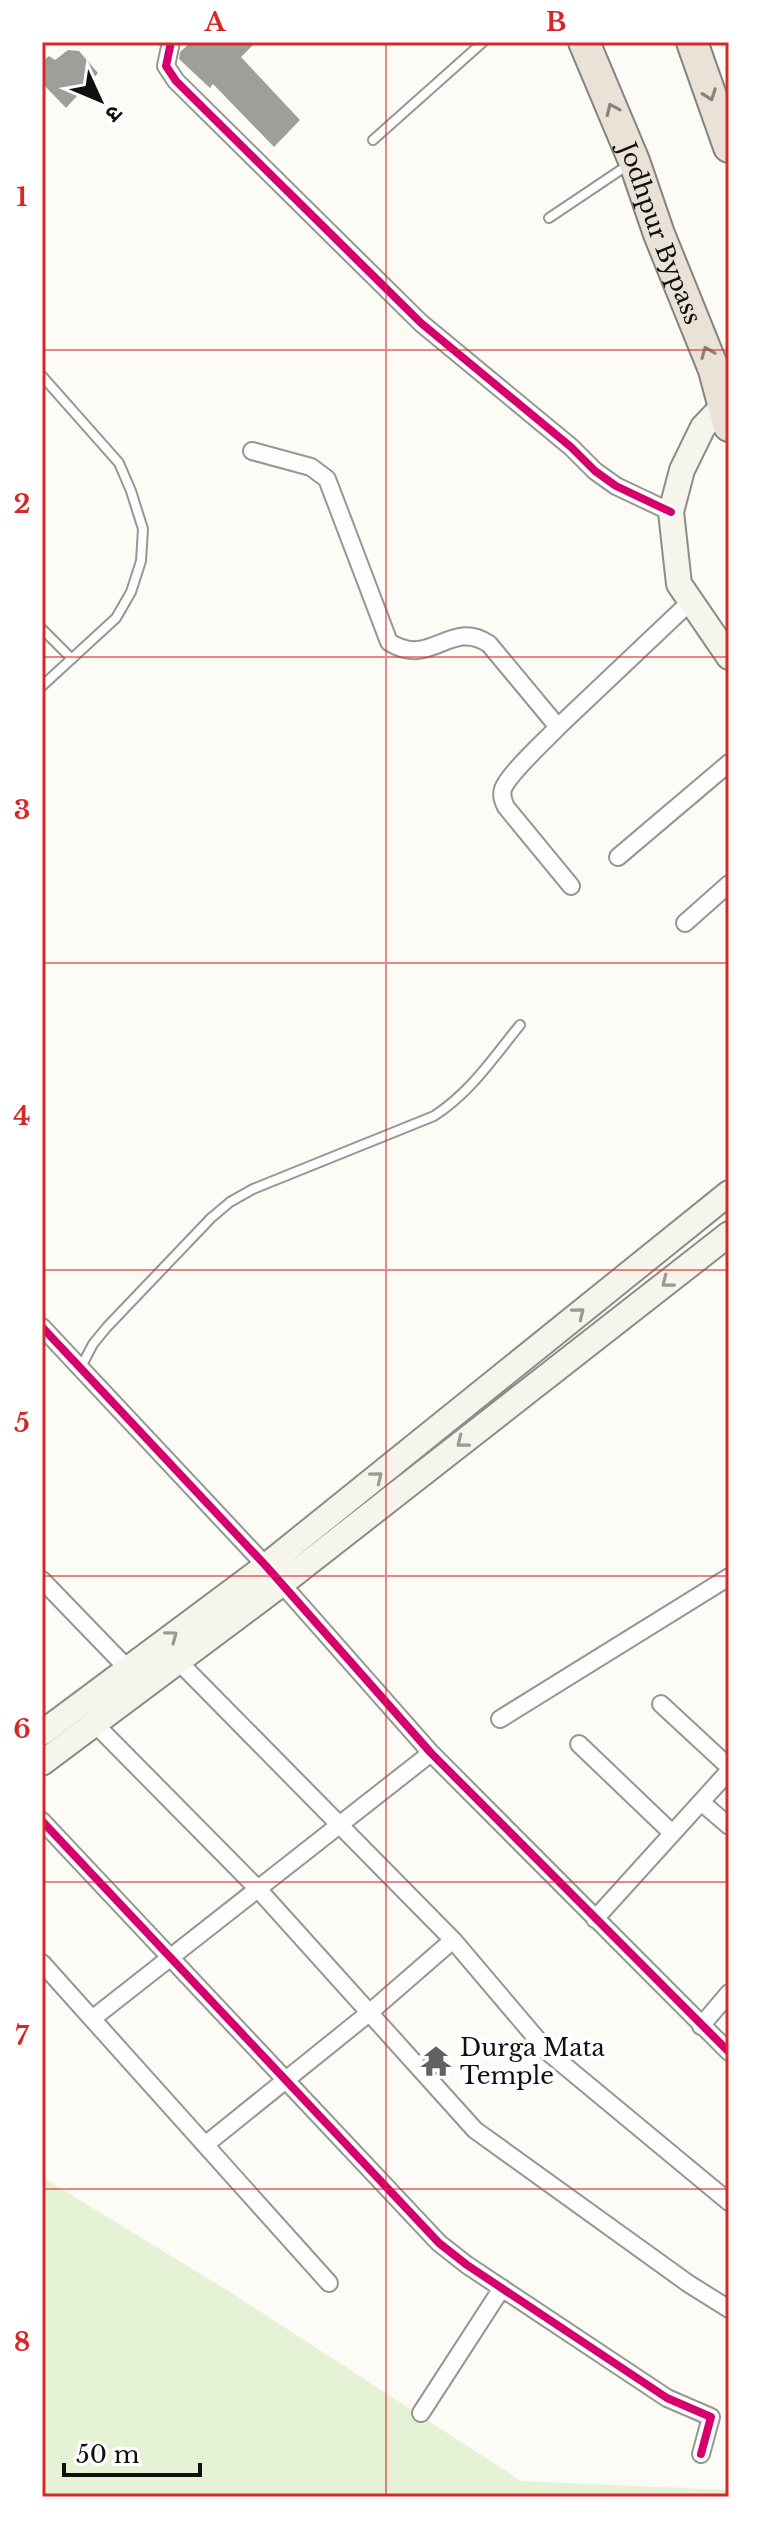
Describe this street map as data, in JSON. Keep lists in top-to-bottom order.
{
  "streets": {
    "highway": ["Jodhpur Bypass"]
  },
  "one_way": ["Jodhpur Bypass"],
  "places": {
    "temple": ["Durga Mata Temple"]
  },
  "scale_bar": "50 m",
  "north": "bottom right",
  "grid": {
    "columns": ["A", "B"],
    "rows": [
      "1",
      "2",
      "3",
      "4",
      "5",
      "6",
      "7",
      "8"
    ]
  }
}
